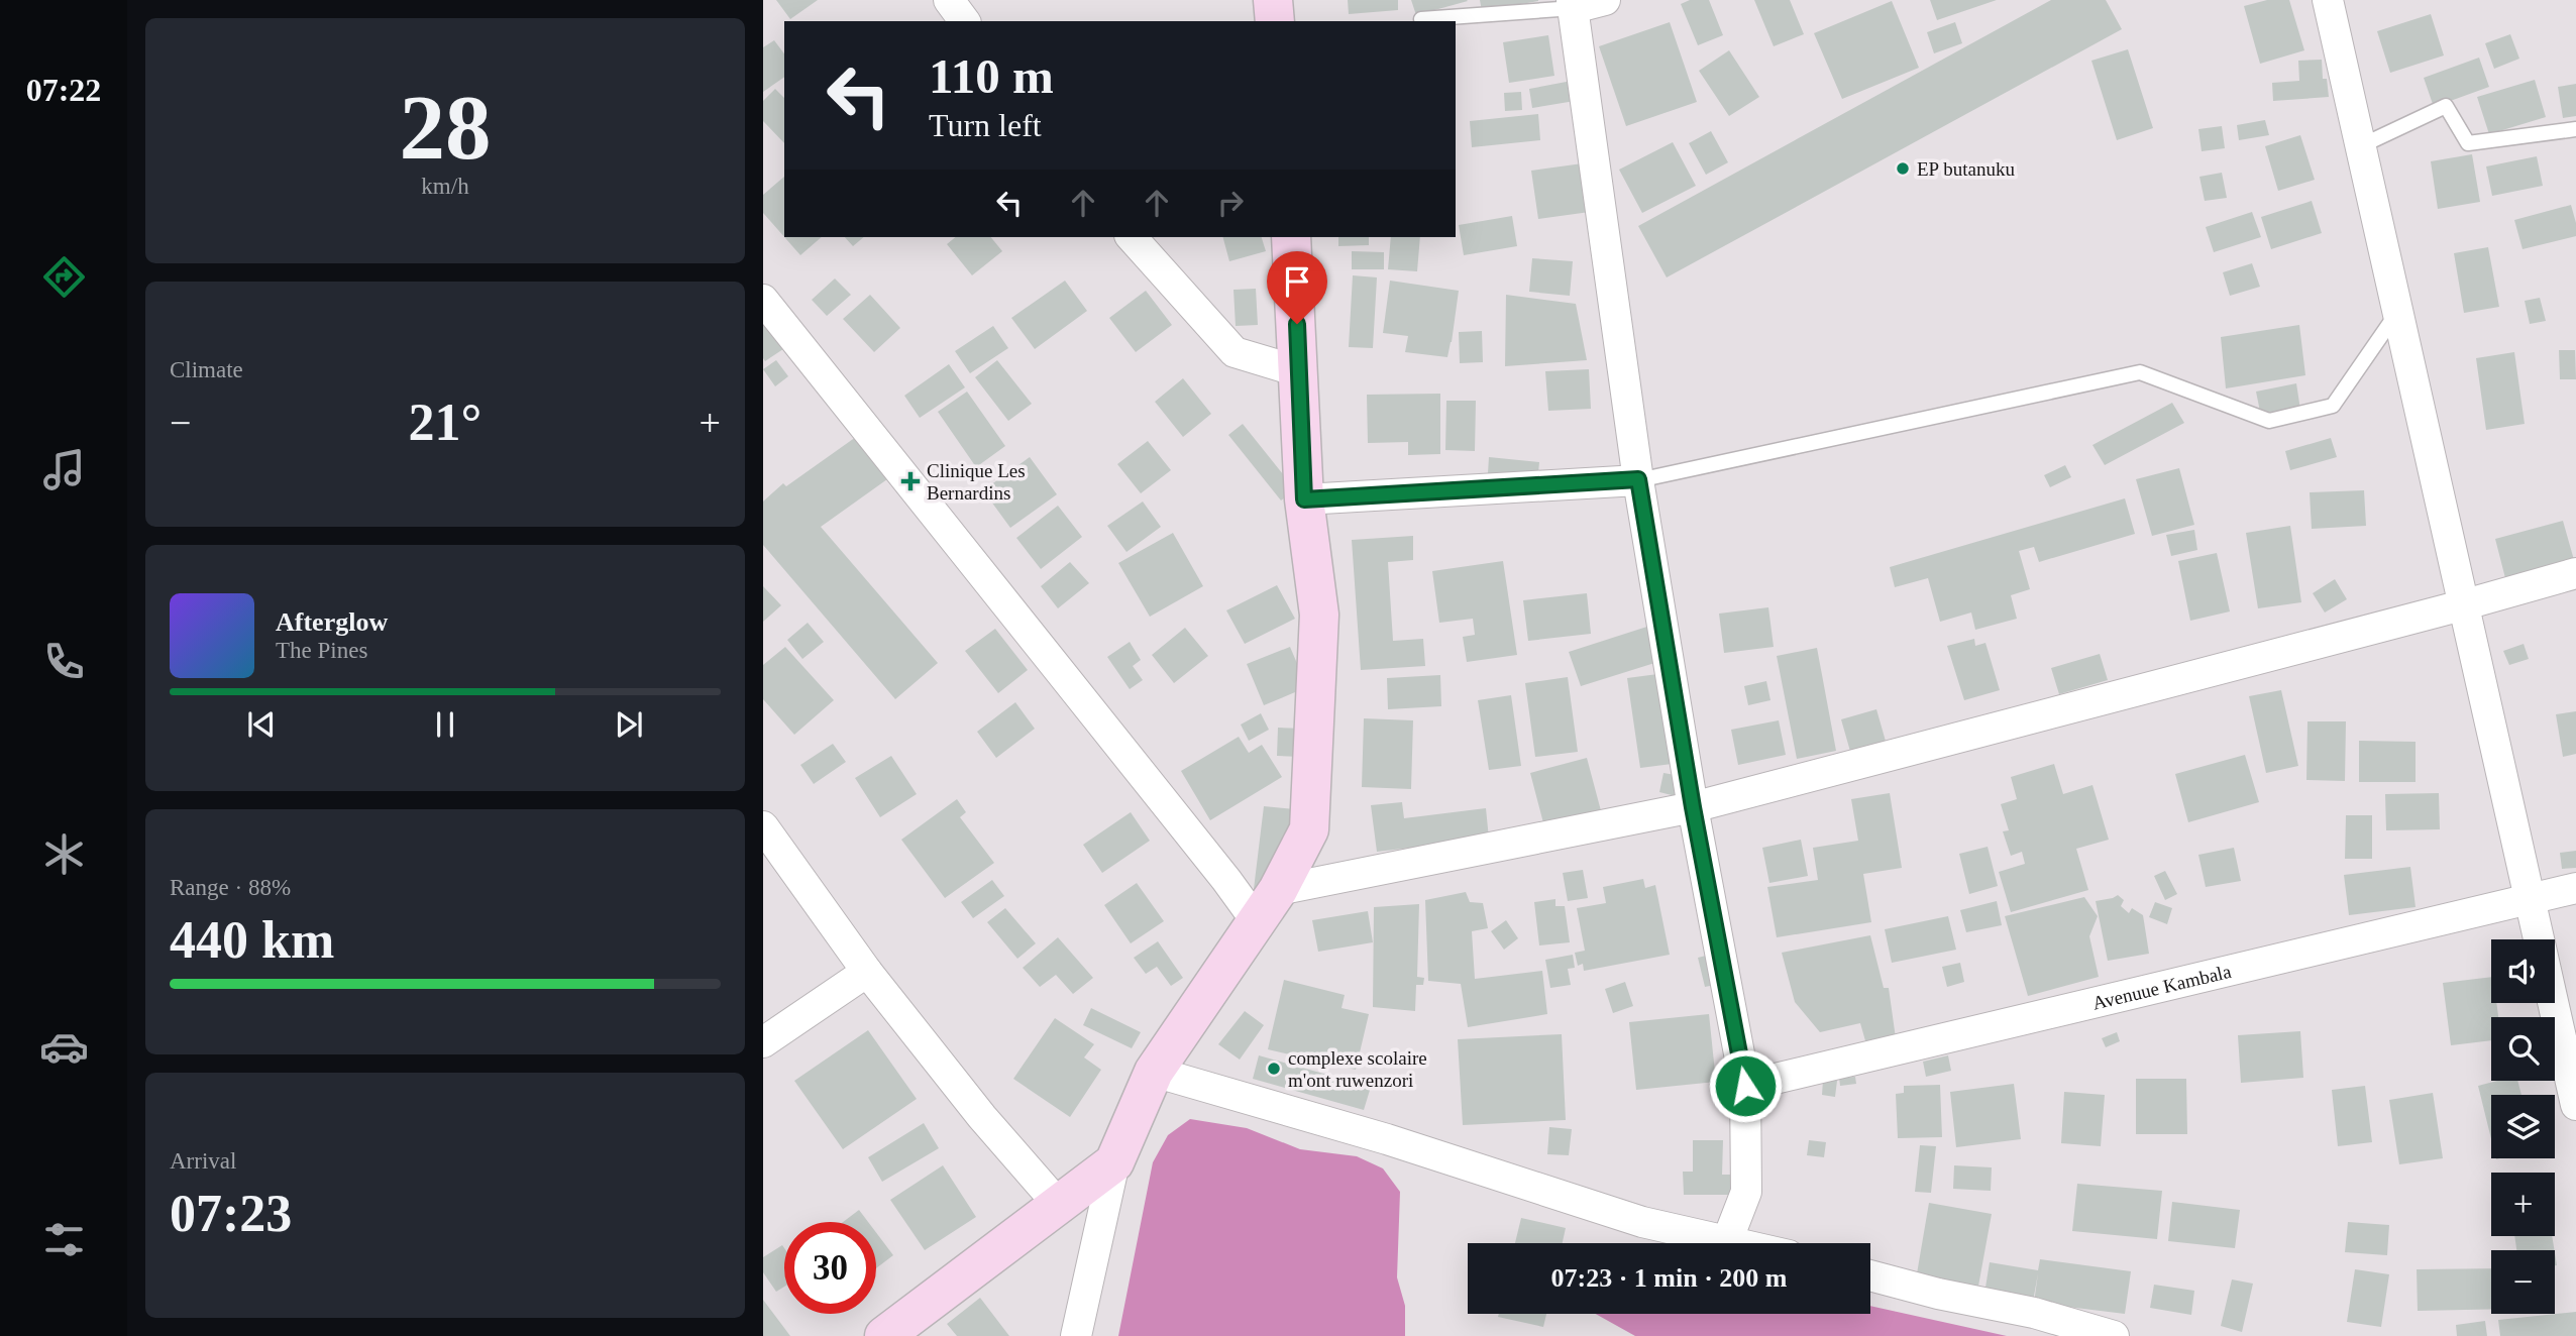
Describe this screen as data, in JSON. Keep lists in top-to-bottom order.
{
  "streets": {
    "street": ["Avenuue Kambala"]
  },
  "places": {
    "other": ["EP butanuku", "complexe scolaire m'ont ruwenzori"],
    "health": ["Clinique Les Bernardins"]
  },
  "page": {
    "tabs": "07:22",
    "tile": [
      ["28", "km/h"],
      "Climate",
      ["Range · 88%", "440 km"],
      ["Arrival", "07:23"]
    ],
    "turn": ["110 m", "Turn left"],
    "heat": ["−", "21°", "+"],
    "song": ["Afterglow", "The Pines"],
    "map_buttons": ["+", "−"],
    "limit": "30",
    "trip": "07:23 · 1 min · 200 m"
  }
}
